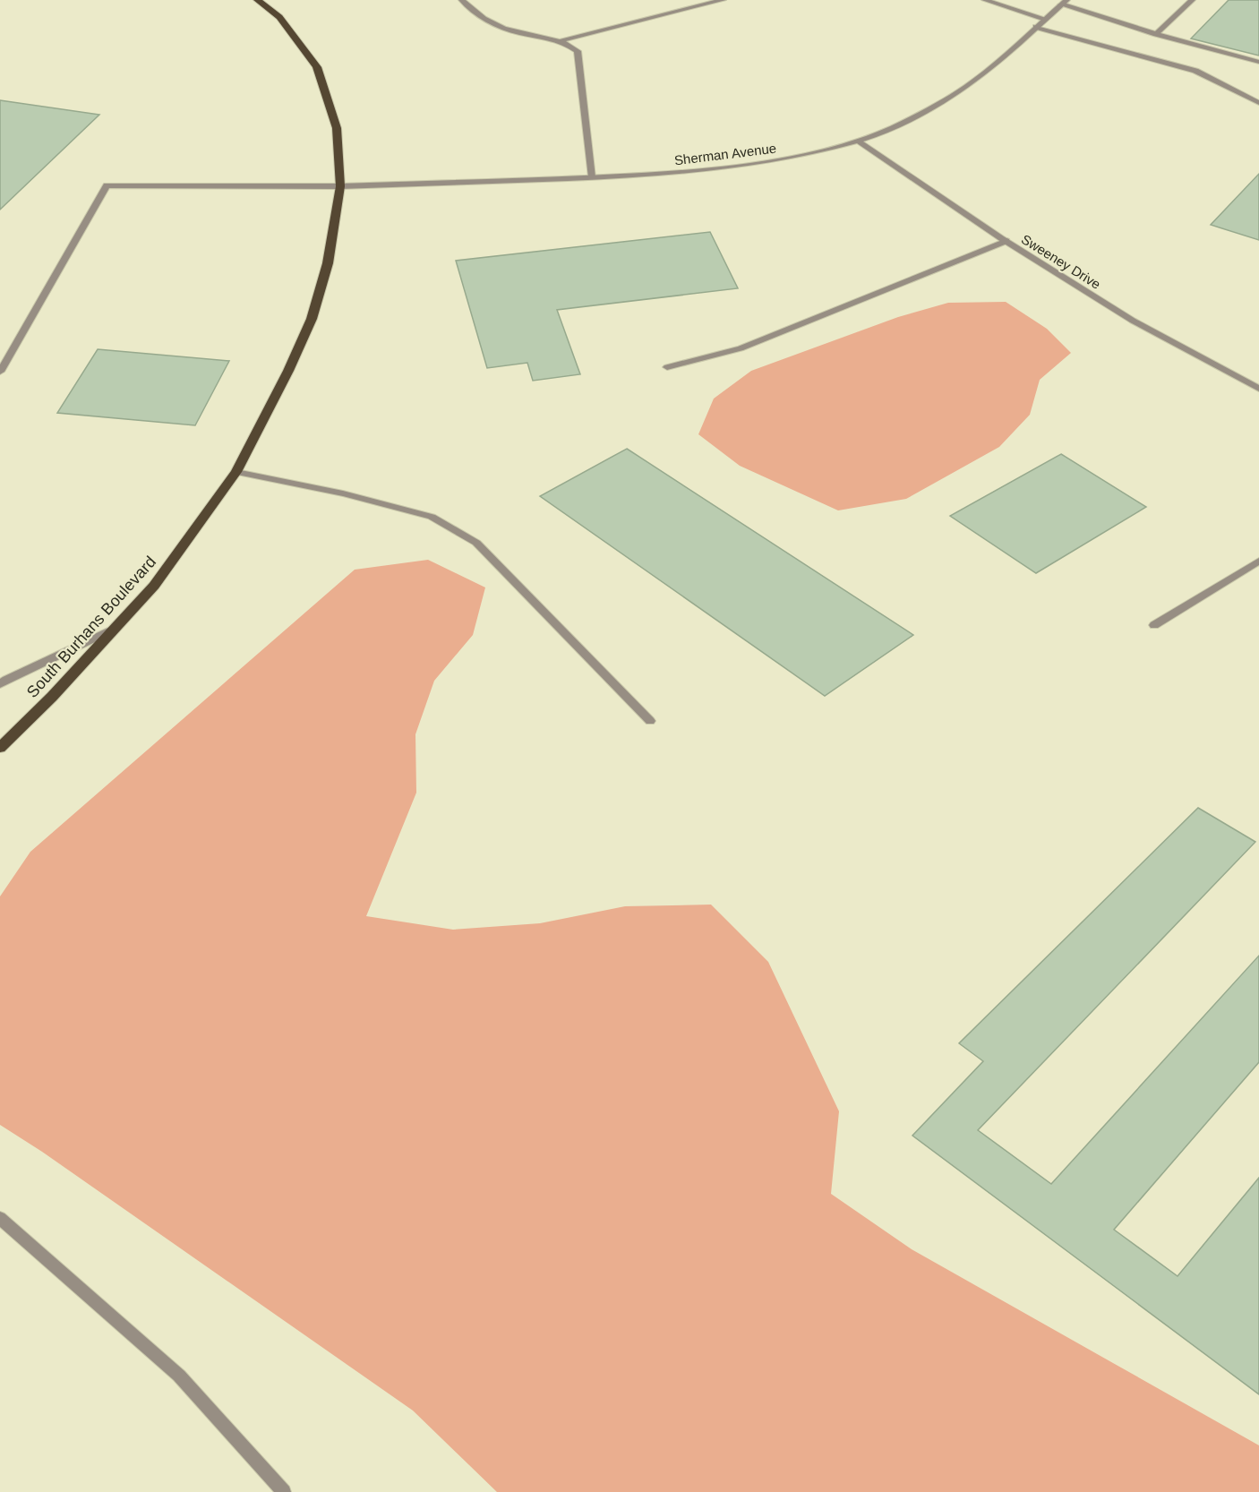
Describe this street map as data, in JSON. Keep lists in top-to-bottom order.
{
  "streets": {
    "main road": ["South Burhans Boulevard"],
    "street": ["Sherman Avenue", "Sweeney Drive"]
  },
  "crossings": [
    ["Sherman Avenue", "Sweeney Drive"],
    ["Sherman Avenue", "South Burhans Boulevard"]
  ]
}
